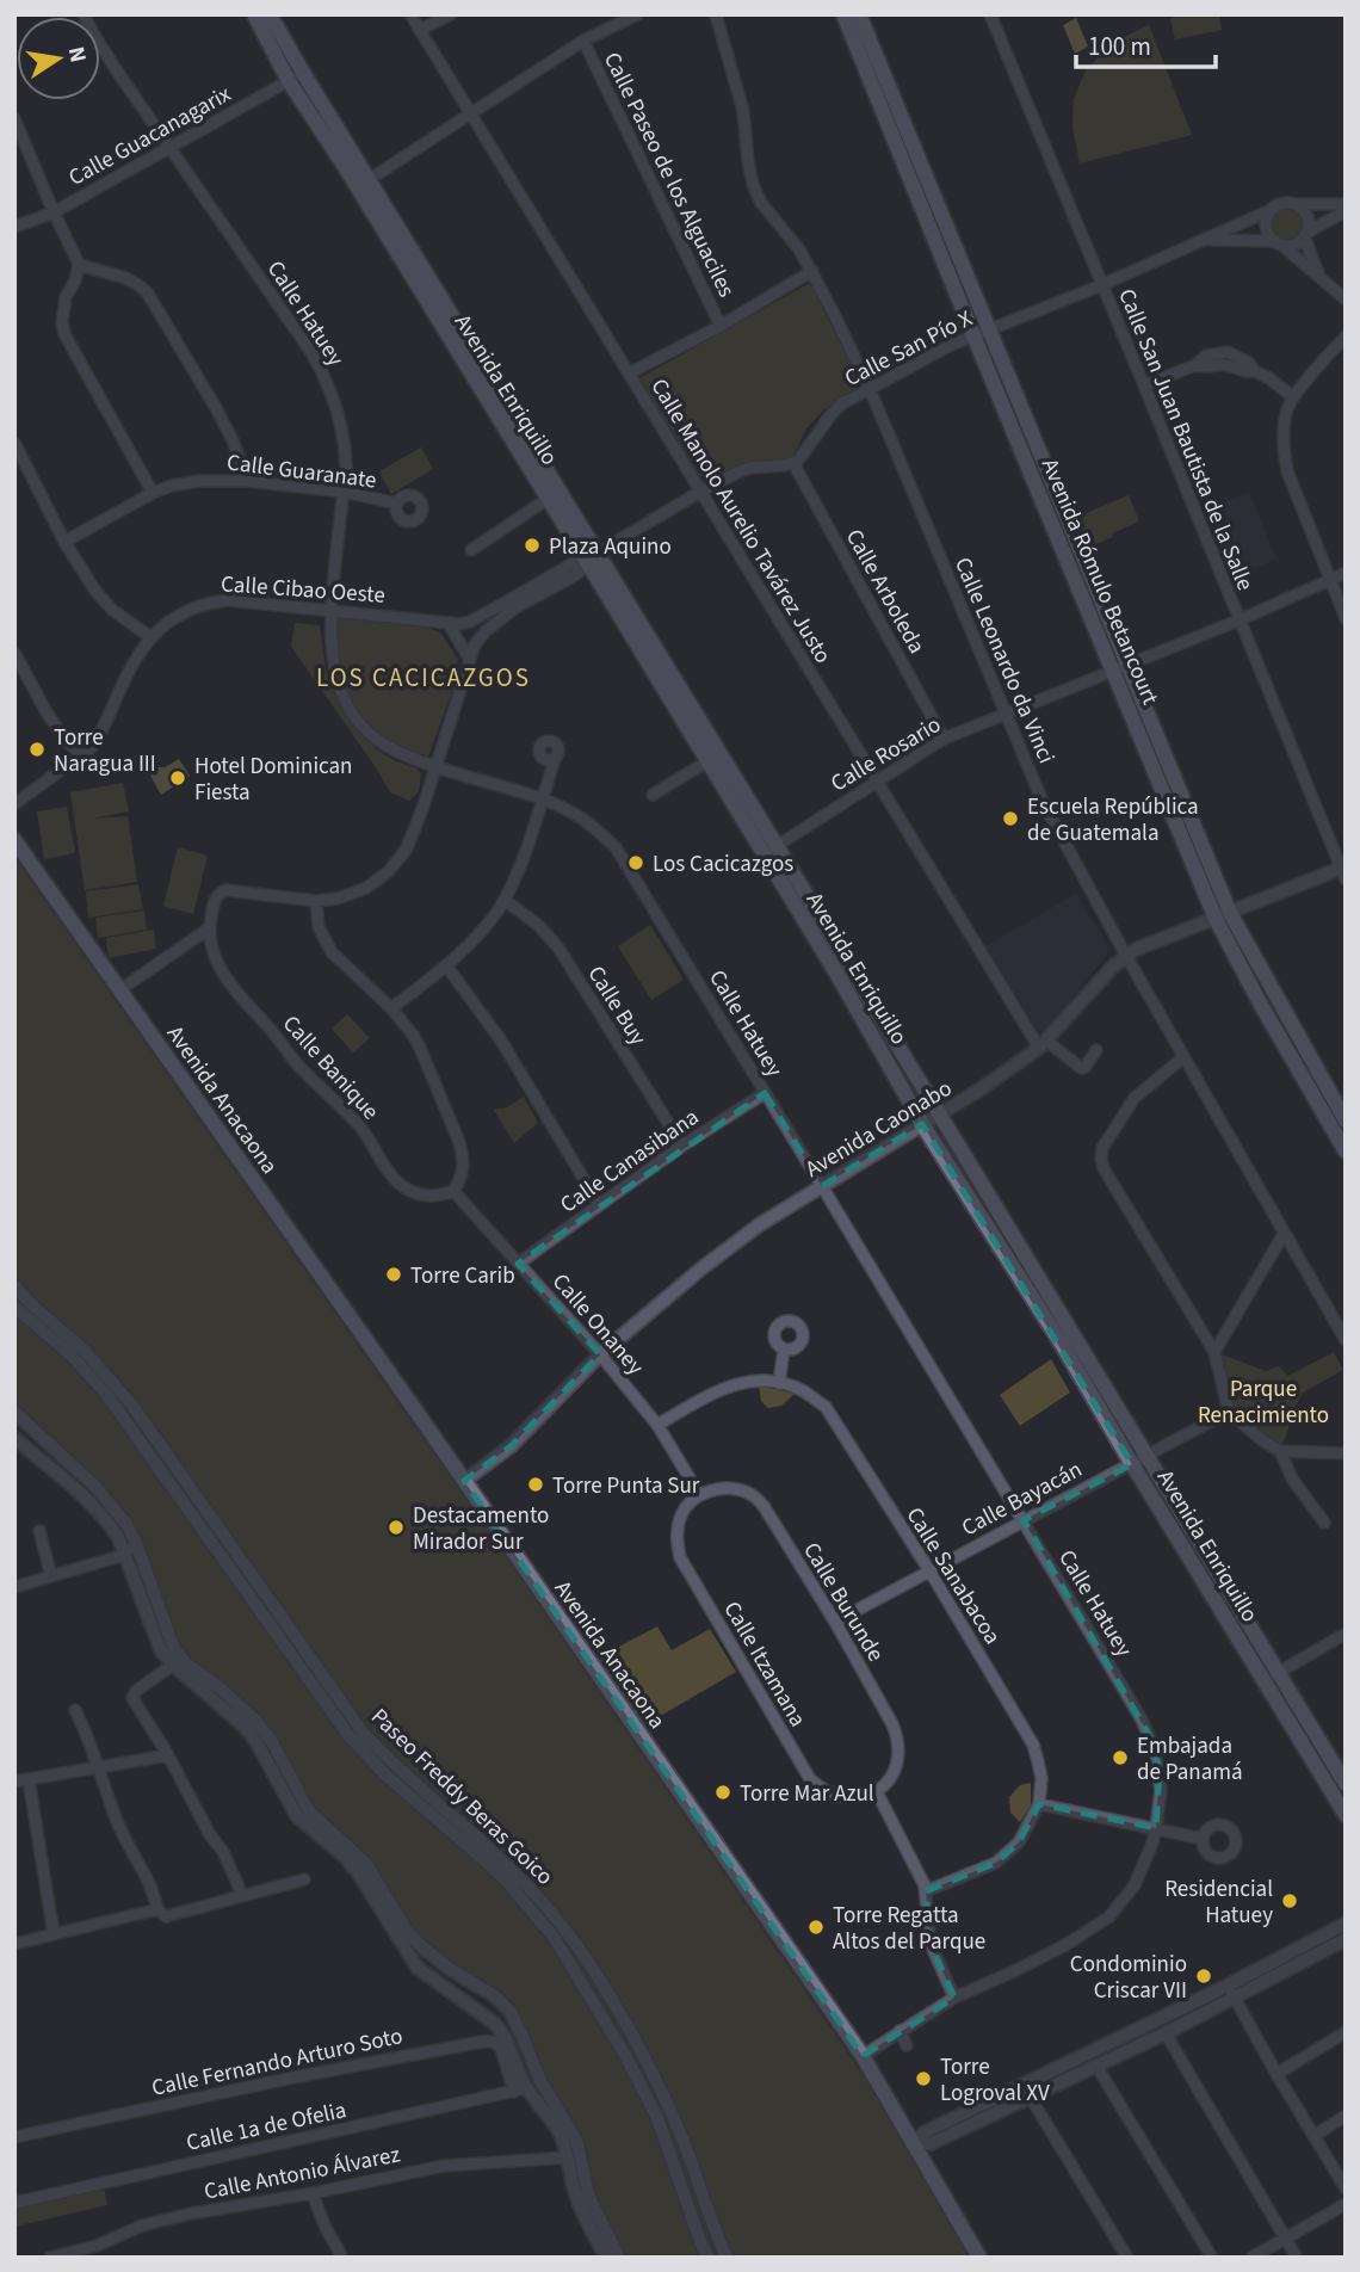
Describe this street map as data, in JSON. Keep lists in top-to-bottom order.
{
  "streets": {
    "main road": ["Avenida Enriquillo", "Avenida Rómulo Betancourt", "Avenida Anacaona"],
    "street": [
      "Calle Guacanagarix",
      "Calle Paseo de los Alguaciles",
      "Calle Hatuey",
      "Calle San Pío X",
      "Calle San Juan Bautista de la Salle",
      "Calle Guaranate",
      "Calle Manolo Aurelio Tavárez Justo",
      "Calle Cibao Oeste",
      "Calle Arboleda",
      "Calle Leonardo da Vinci",
      "Calle Rosario",
      "Calle Buy",
      "Calle Banique",
      "Avenida Caonabo",
      "Calle Canasibana",
      "Calle Onaney",
      "Calle Bayacán",
      "Calle Sanabacoa",
      "Calle Burunde",
      "Calle Itzamana",
      "Paseo Freddy Beras Goico",
      "Calle Fernando Arturo Soto",
      "Calle 1a de Ofelia",
      "Calle Antonio Álvarez"
    ]
  },
  "crossings": [
    ["Calle Guacanagarix", "Calle Hatuey"],
    ["Calle Guacanagarix", "Avenida Enriquillo"],
    ["Calle Hatuey", "Calle Guaranate"],
    ["Calle Hatuey", "Calle Cibao Oeste"],
    ["Calle Hatuey", "Avenida Anacaona"],
    ["Calle Hatuey", "Avenida Caonabo"],
    ["Calle Hatuey", "Calle Canasibana"],
    ["Calle Hatuey", "Calle Bayacán"],
    ["Calle San Pío X", "Calle San Juan Bautista de la Salle"],
    ["Calle San Pío X", "Avenida Rómulo Betancourt"],
    ["Calle San Pío X", "Calle Arboleda"],
    ["Calle San Pío X", "Calle Leonardo da Vinci"],
    ["Avenida Enriquillo", "Calle Cibao Oeste"],
    ["Avenida Enriquillo", "Calle Rosario"],
    ["Avenida Enriquillo", "Avenida Caonabo"],
    ["Avenida Enriquillo", "Calle Bayacán"],
    ["Calle San Juan Bautista de la Salle", "Calle Rosario"],
    ["Calle San Juan Bautista de la Salle", "Avenida Caonabo"],
    ["Calle Manolo Aurelio Tavárez Justo", "Calle Rosario"],
    ["Calle Manolo Aurelio Tavárez Justo", "Avenida Caonabo"],
    ["Avenida Rómulo Betancourt", "Calle Rosario"],
    ["Avenida Rómulo Betancourt", "Avenida Caonabo"],
    ["Calle Arboleda", "Calle Rosario"],
    ["Calle Leonardo da Vinci", "Calle Rosario"],
    ["Calle Leonardo da Vinci", "Avenida Caonabo"],
    ["Calle Buy", "Calle Canasibana"],
    ["Calle Banique", "Calle Onaney"],
    ["Avenida Anacaona", "Avenida Caonabo"],
    ["Avenida Caonabo", "Calle Onaney"],
    ["Calle Canasibana", "Calle Onaney"],
    ["Calle Onaney", "Calle Sanabacoa"],
    ["Calle Onaney", "Calle Burunde"],
    ["Calle Onaney", "Calle Itzamana"],
    ["Calle Bayacán", "Calle Sanabacoa"],
    ["Calle Bayacán", "Calle Burunde"],
    ["Calle Burunde", "Calle Itzamana"],
    ["Calle Fernando Arturo Soto", "Calle 1a de Ofelia"]
  ],
  "districts": ["LOS CACICAZGOS"],
  "parks": ["Parque Renacimiento"],
  "places": [
    "Plaza Aquino",
    "Torre Naragua III",
    "Hotel Dominican Fiesta",
    "Escuela República de Guatemala",
    "Los Cacicazgos",
    "Torre Carib",
    "Torre Punta Sur",
    "Destacamento Mirador Sur",
    "Embajada de Panamá",
    "Torre Mar Azul",
    "Residencial Hatuey",
    "Torre Regatta Altos del Parque",
    "Condominio Criscar VII",
    "Torre Logroval XV"
  ],
  "scale_bar": "100 m",
  "north": "right"
}
